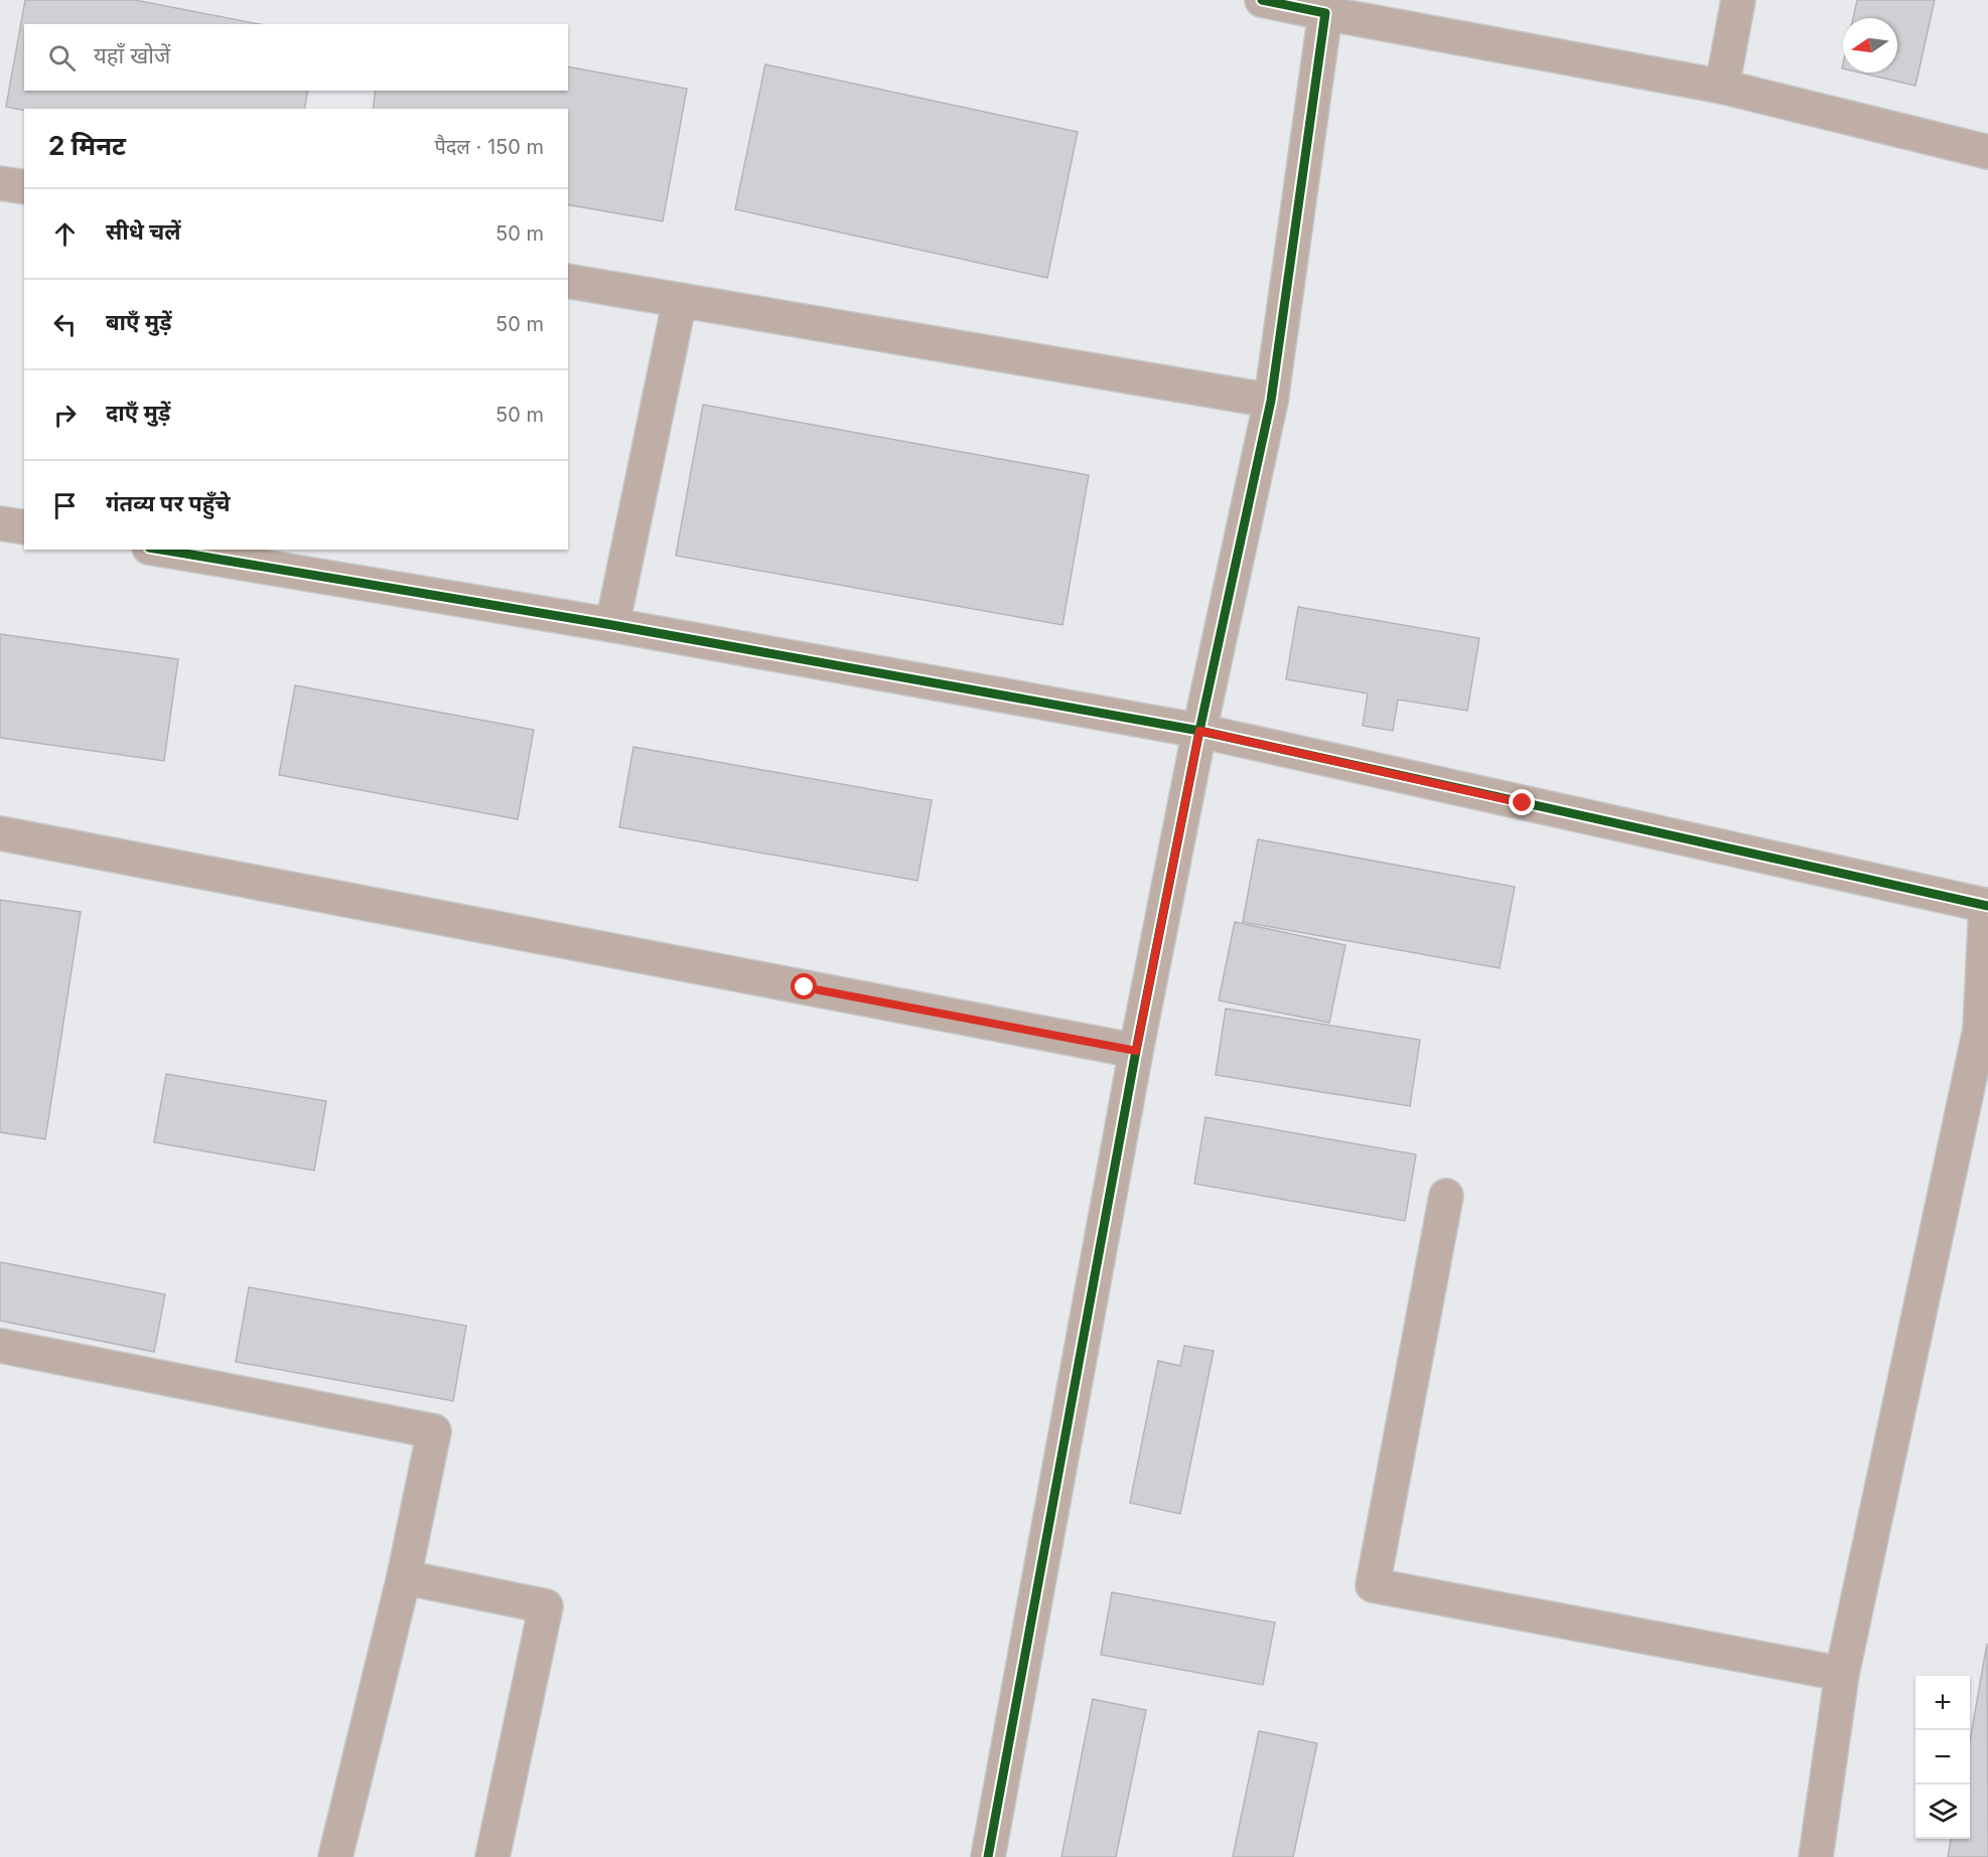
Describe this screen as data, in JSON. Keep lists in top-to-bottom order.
{
  "north": "left",
  "page": {
    "search": "यहाँ खोजें",
    "heading": ["2 मिनट", "पैदल · 150 m"],
    "list": [
      ["सीधे चलें", "50 m"],
      ["बाएँ मुड़ें", "50 m"],
      ["दाएँ मुड़ें", "50 m"],
      "गंतव्य पर पहुँचे"
    ],
    "map_buttons": ["+", "−"]
  }
}
